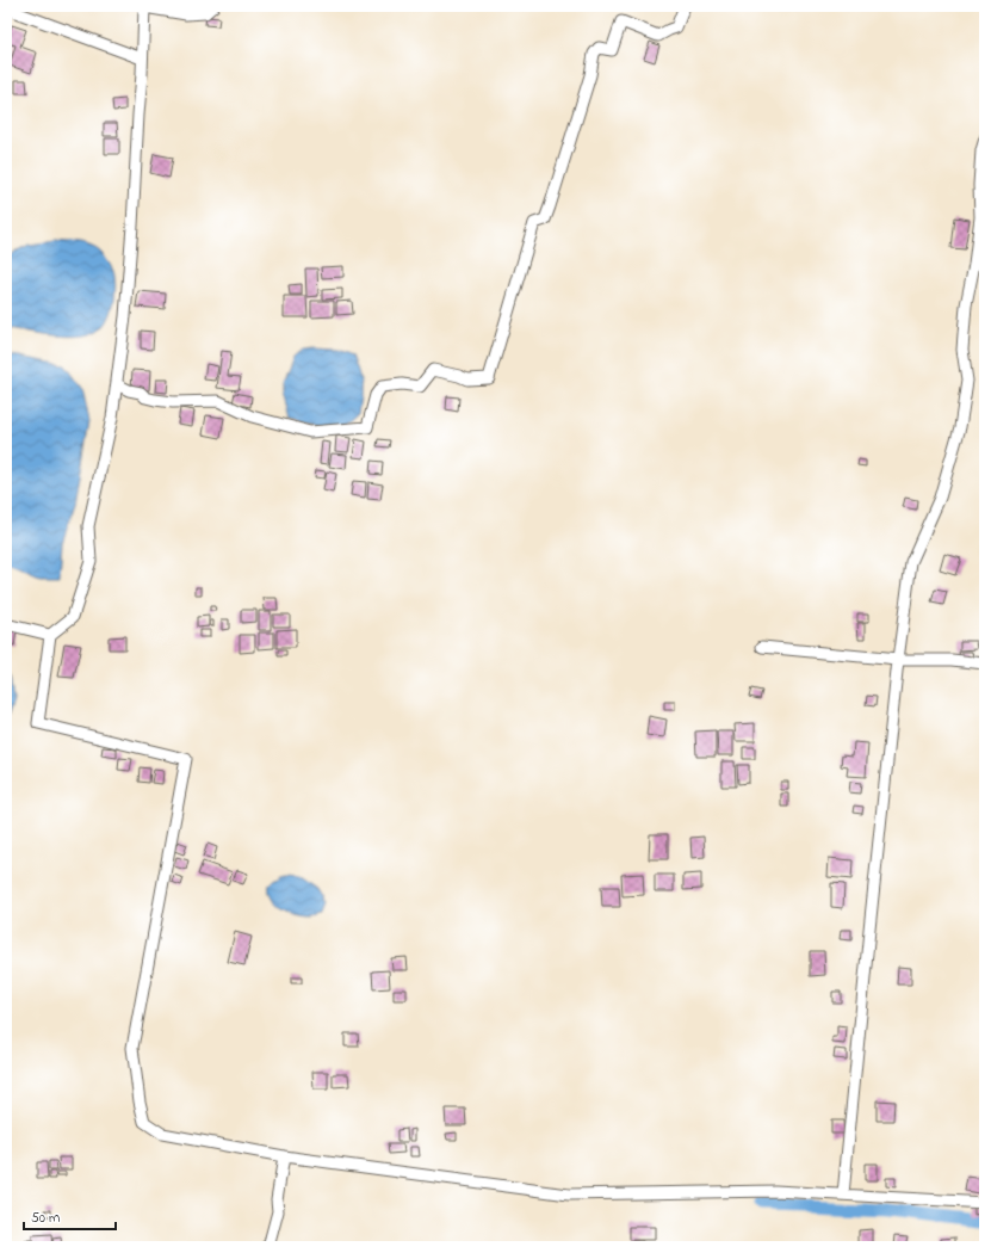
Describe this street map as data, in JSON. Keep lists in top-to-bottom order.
{
  "scale_bar": "50 m"
}
